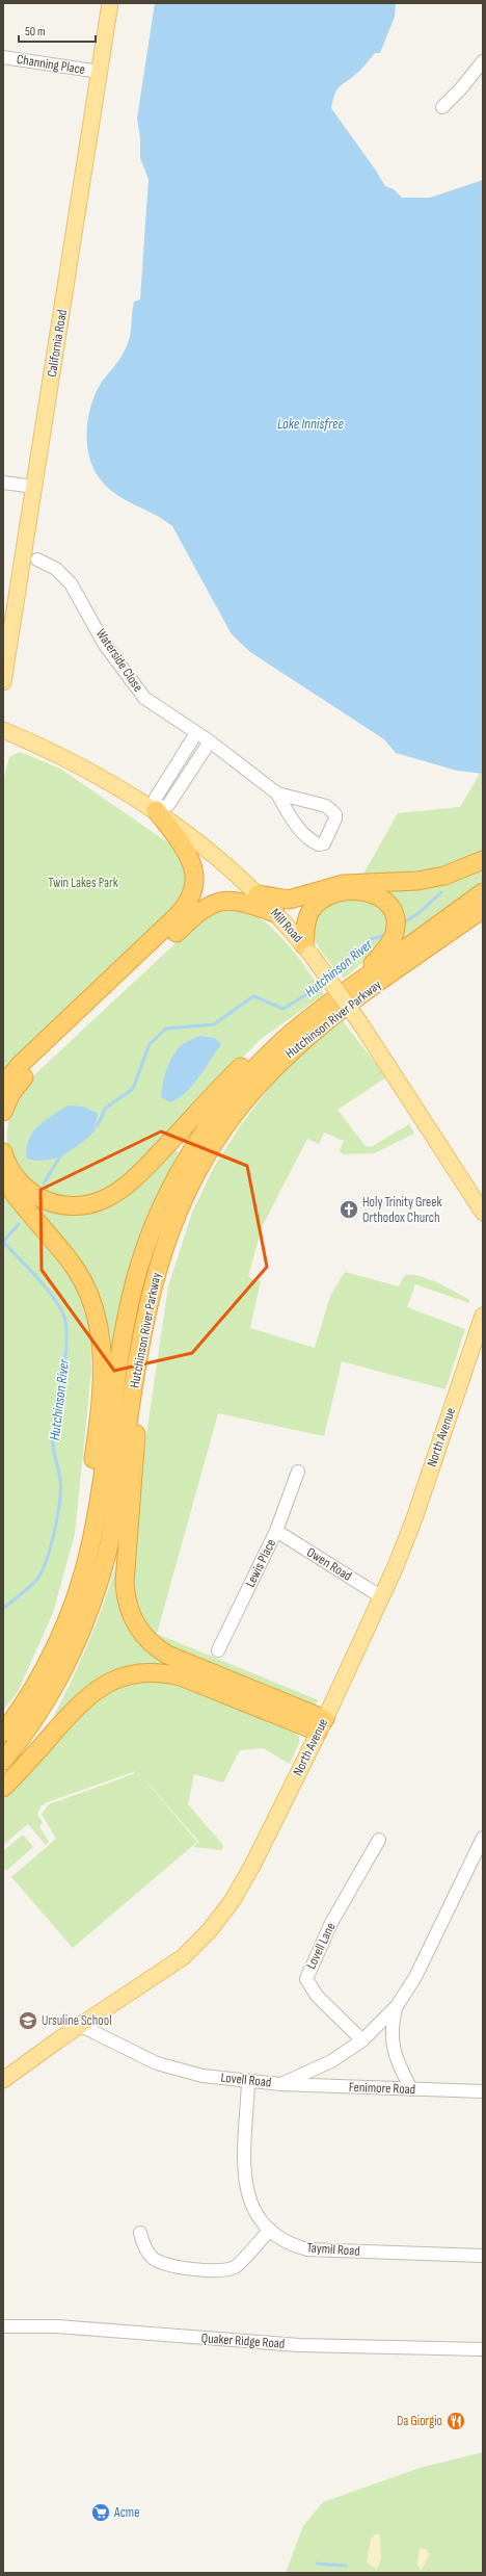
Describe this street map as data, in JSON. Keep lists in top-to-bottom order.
{
  "streets": {
    "highway": ["Hutchinson River Parkway"],
    "main road": ["California Road", "Mill Road", "North Avenue"],
    "street": [
      "Channing Place",
      "Waterside Close",
      "Lewis Place",
      "Owen Road",
      "Lovell Lane",
      "Lovell Road",
      "Fenimore Road",
      "Taymil Road",
      "Quaker Ridge Road"
    ]
  },
  "crossings": [
    ["Channing Place", "California Road"],
    ["North Avenue", "Owen Road"],
    ["North Avenue", "Lovell Road"],
    ["Lewis Place", "Owen Road"],
    ["Lovell Lane", "Lovell Road"],
    ["Lovell Road", "Fenimore Road"],
    ["Lovell Road", "Taymil Road"]
  ],
  "water": ["Lake Innisfree", "Hutchinson River"],
  "parks": ["Twin Lakes Park"],
  "places": {
    "church": ["Holy Trinity Greek Orthodox Church"],
    "school or university": ["Ursuline School"],
    "restaurant": ["Da Giorgio"],
    "supermarket": ["Acme"]
  },
  "scale_bar": "50 m"
}
